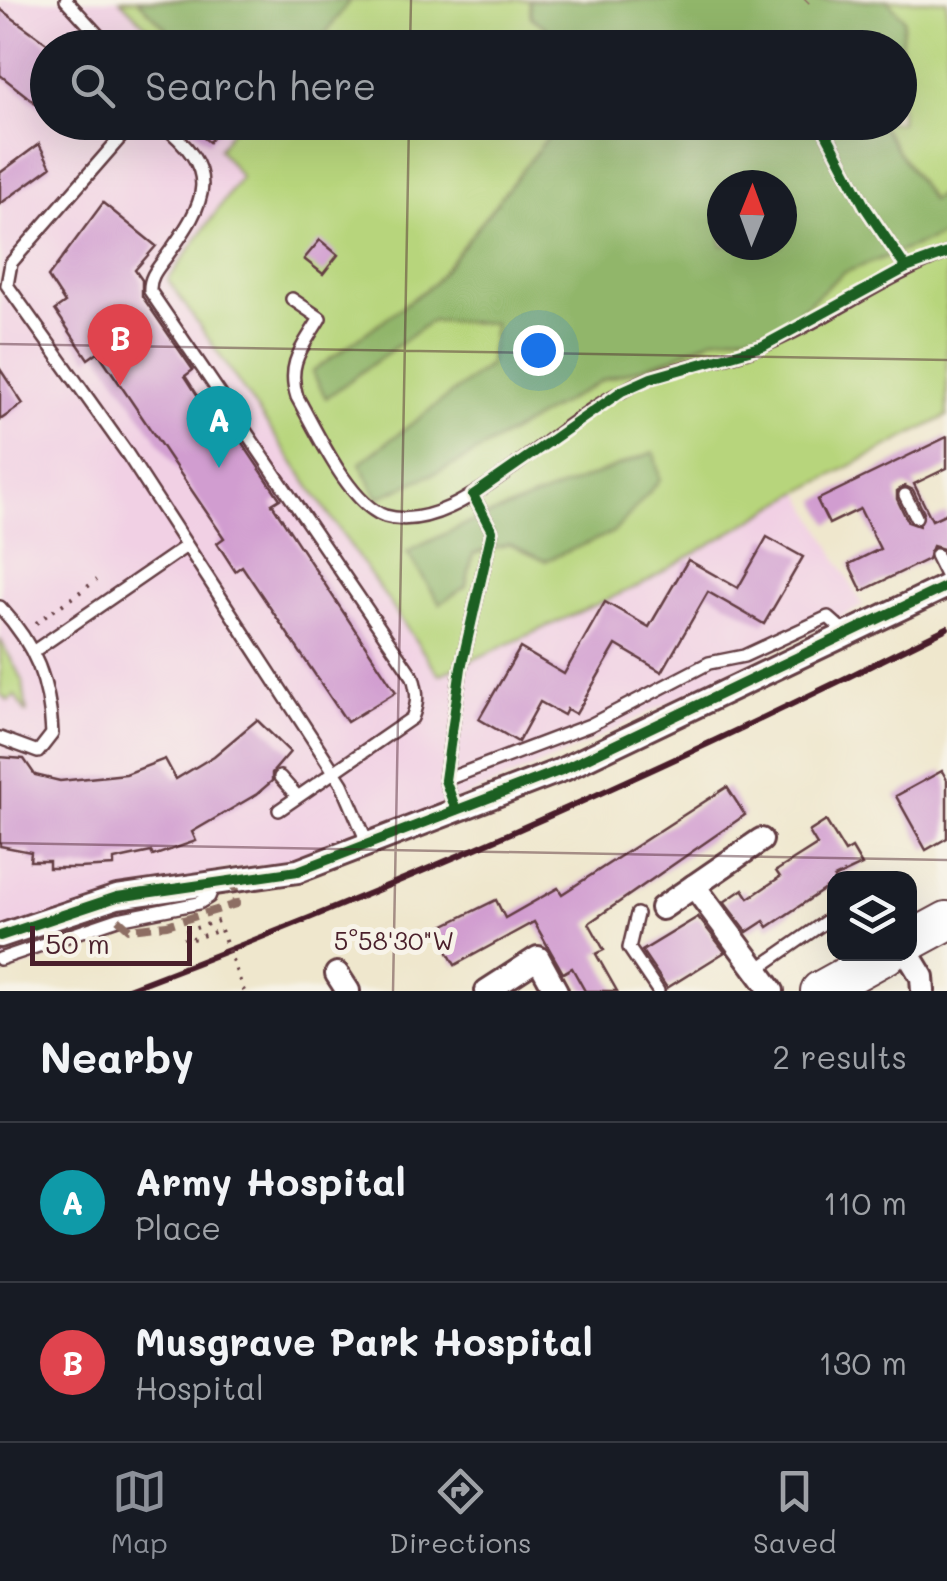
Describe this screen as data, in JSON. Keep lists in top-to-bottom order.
{
  "scale_bar": "50 m",
  "north": "top",
  "page": {
    "search": "Search here",
    "pins": ["B", "A"],
    "scale": "50 m",
    "heading": ["Nearby", "2 results"],
    "list": [
      {
        "mark": "A",
        "name": "Army Hospital",
        "note": "Place",
        "value": "110 m"
      },
      {
        "mark": "B",
        "name": "Musgrave Park Hospital",
        "note": "Hospital",
        "value": "130 m"
      }
    ],
    "nav": ["Map", "Directions", "Saved"]
  },
  "coordinates": ["5°58'30\"W"]
}
